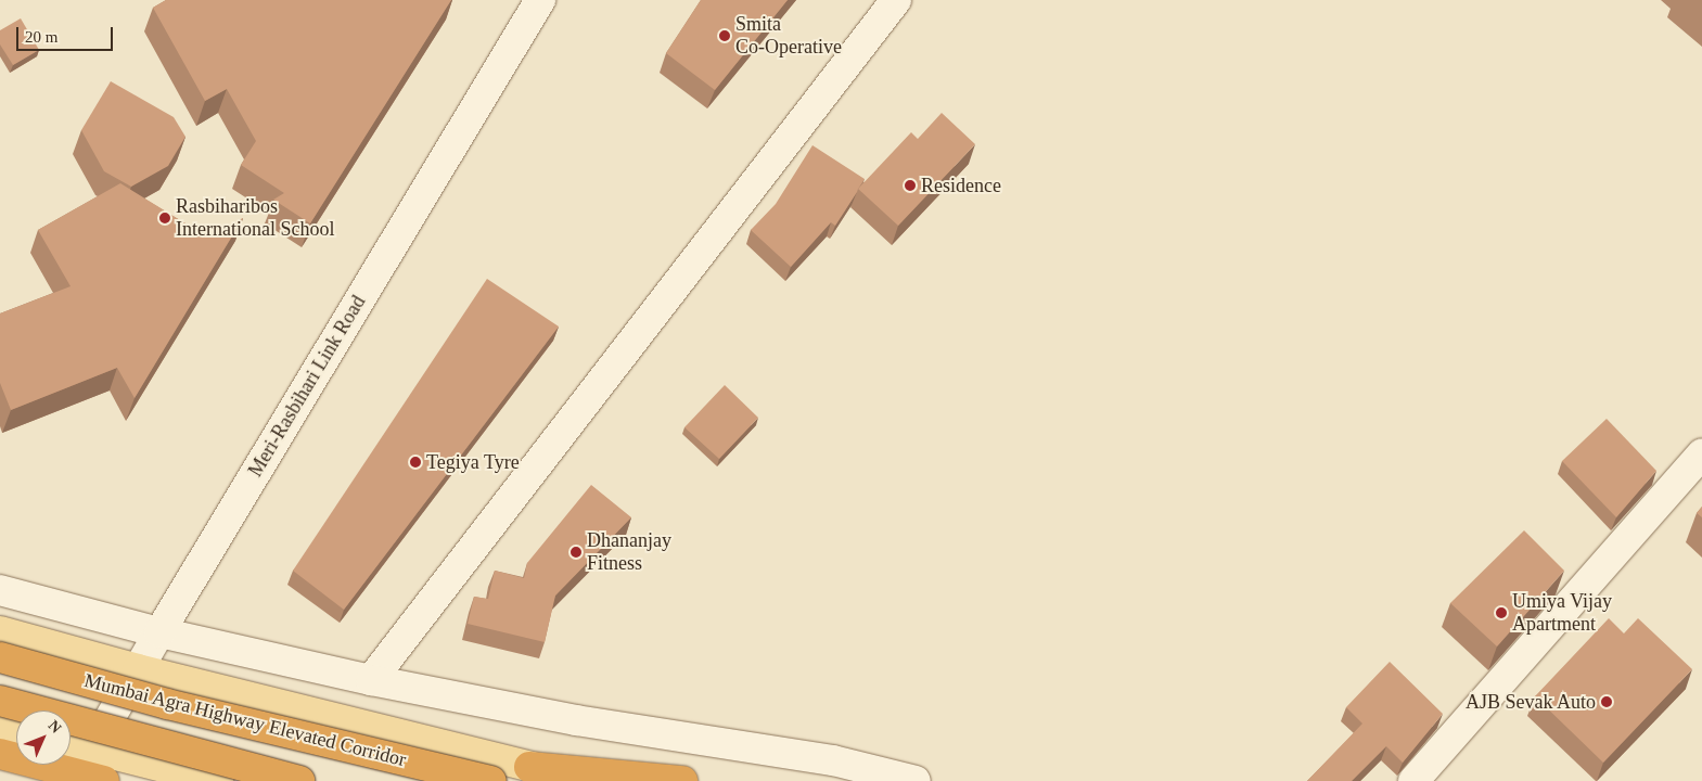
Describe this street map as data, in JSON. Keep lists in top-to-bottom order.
{
  "streets": {
    "highway": ["Mumbai Agra Highway Elevated Corridor"],
    "street": ["Meri-Rasbihari Link Road"]
  },
  "places": [
    "Smita Co-Operative",
    "Residence",
    "Rasbiharibos International School",
    "Tegiya Tyre",
    "Dhananjay Fitness",
    "Umiya Vijay Apartment",
    "AJB Sevak Auto"
  ],
  "scale_bar": "20 m",
  "north": "top right"
}
